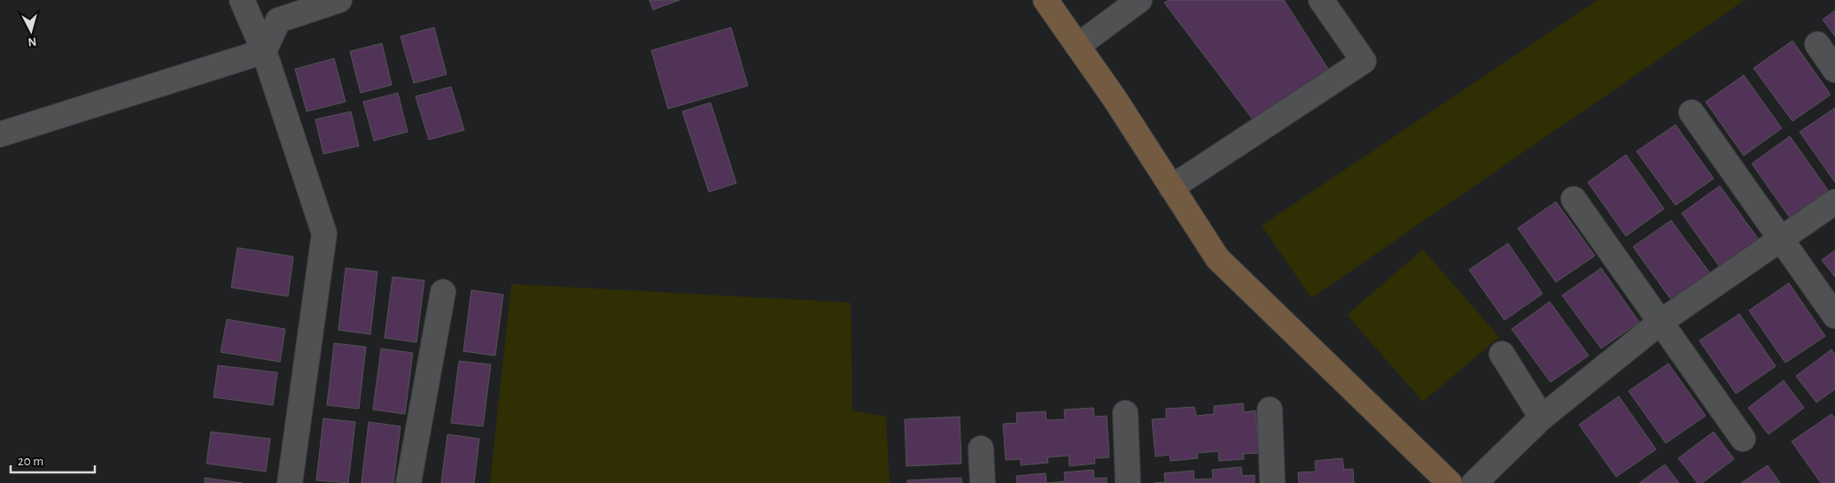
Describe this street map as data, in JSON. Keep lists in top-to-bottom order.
{
  "scale_bar": "20 m",
  "north": "bottom"
}
